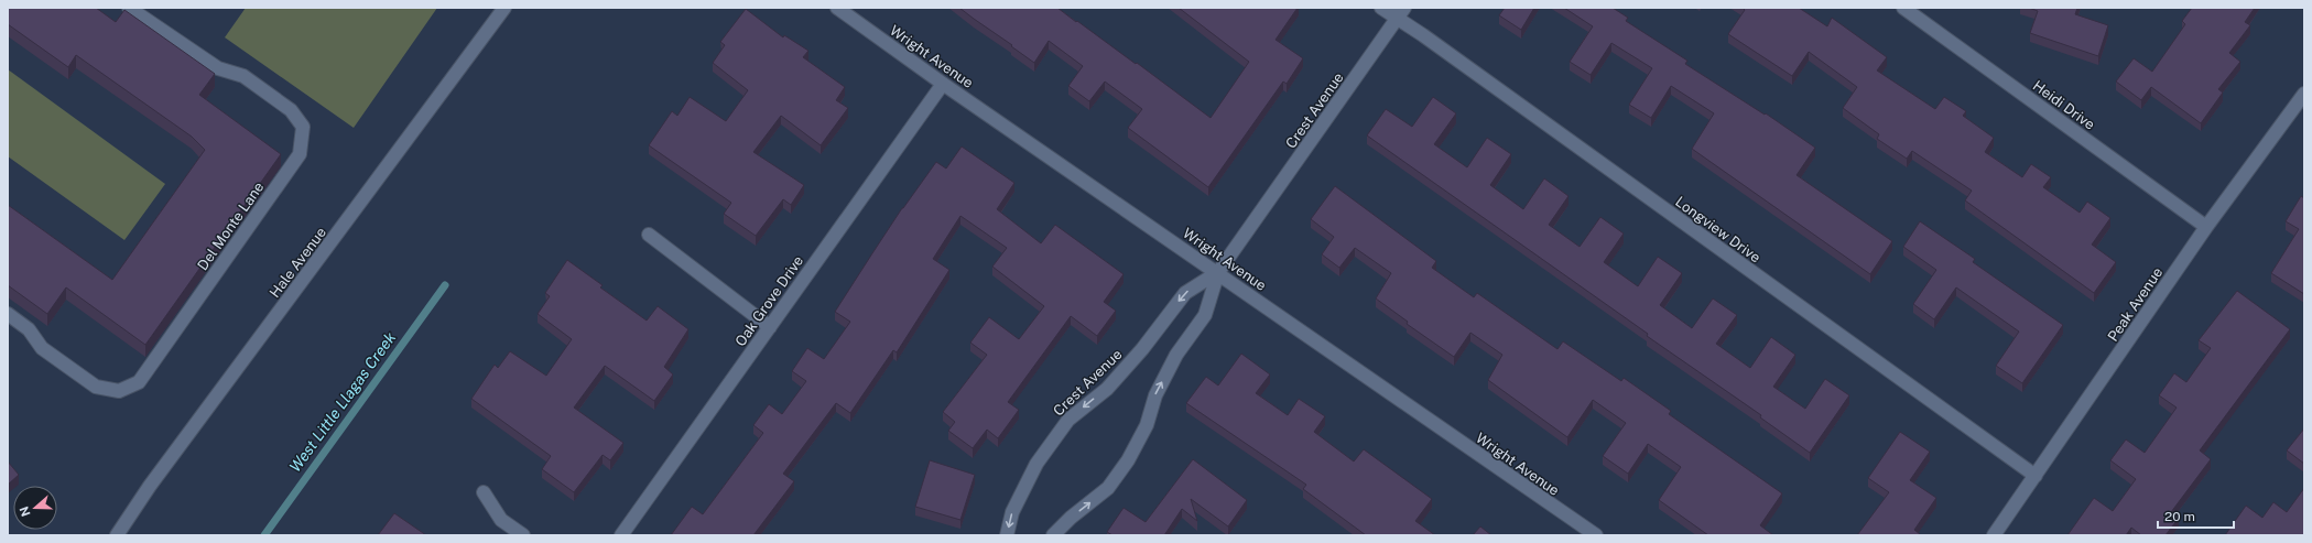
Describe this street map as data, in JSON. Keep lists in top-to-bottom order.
{
  "streets": {
    "street": [
      "Wright Avenue",
      "Heidi Drive",
      "Crest Avenue",
      "Del Monte Lane",
      "Longview Drive",
      "Hale Avenue",
      "Oak Grove Drive",
      "Peak Avenue"
    ]
  },
  "crossings": [
    ["Wright Avenue", "Crest Avenue"],
    ["Wright Avenue", "Oak Grove Drive"],
    ["Heidi Drive", "Peak Avenue"],
    ["Crest Avenue", "Longview Drive"],
    ["Longview Drive", "Peak Avenue"]
  ],
  "water": ["West Little Llagas Creek"],
  "scale_bar": "20 m",
  "north": "left"
}
